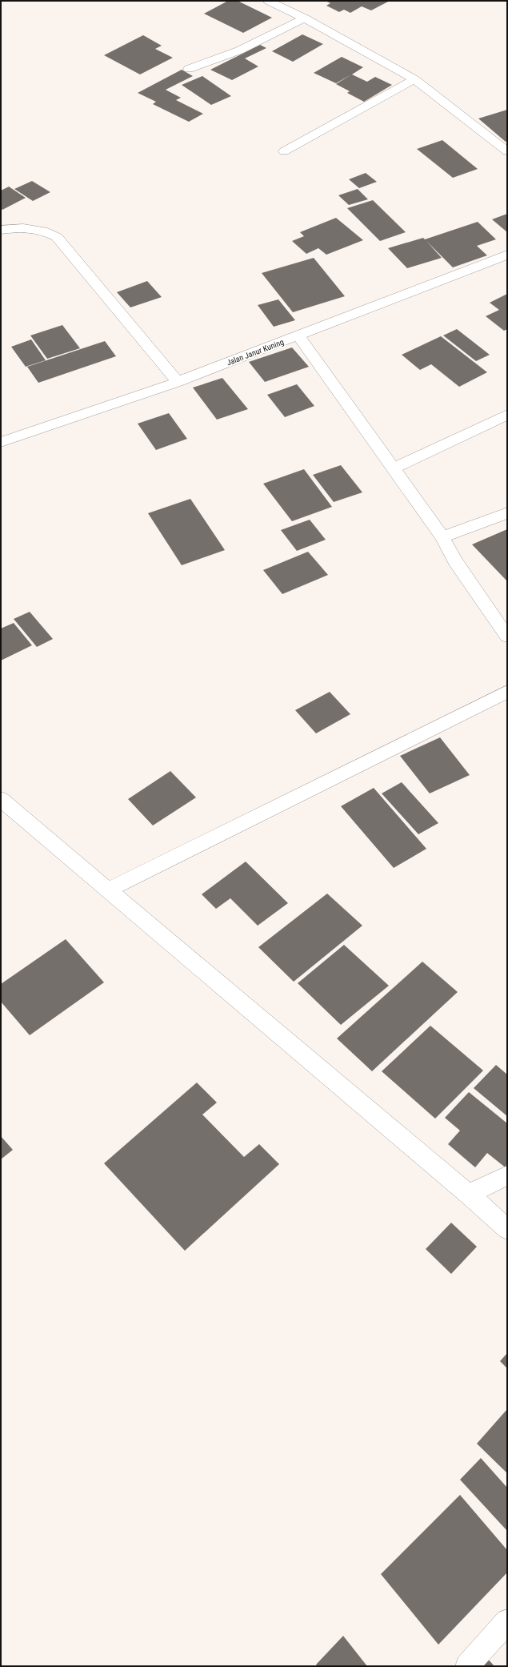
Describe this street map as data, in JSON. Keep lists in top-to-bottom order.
{
  "streets": {
    "street": ["Jalan Janur Kuning"]
  }
}
